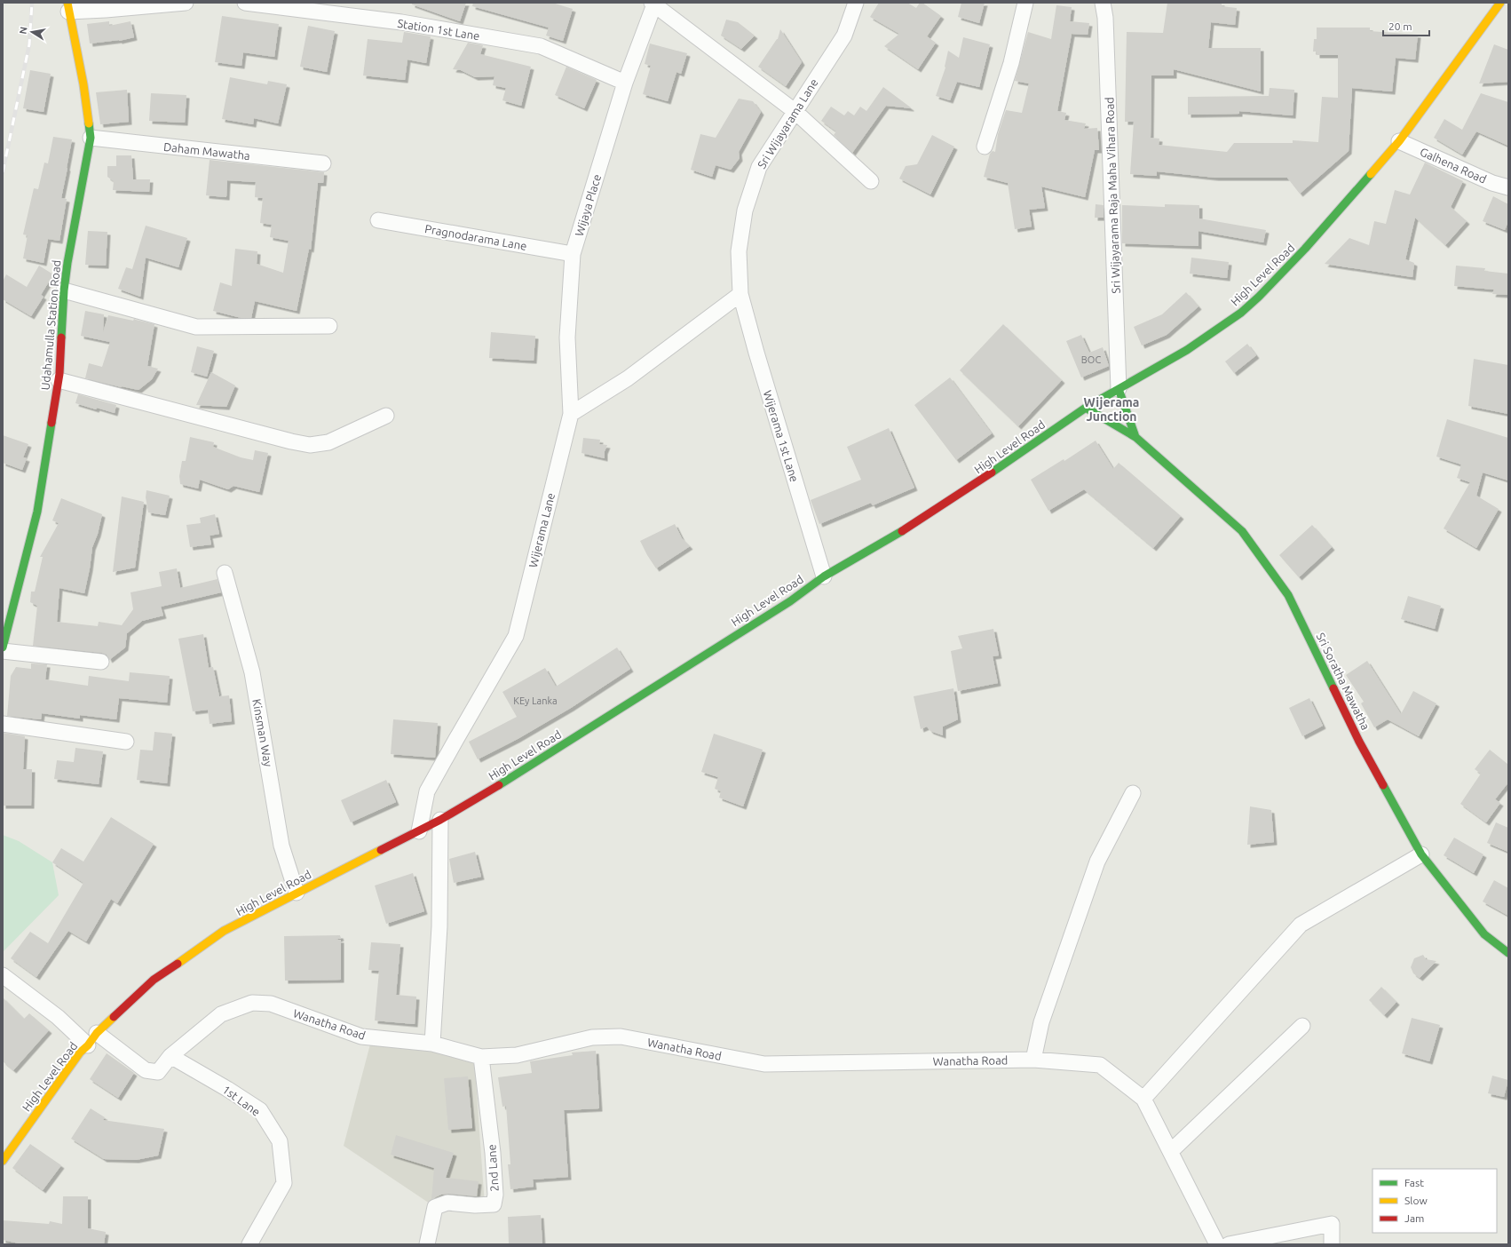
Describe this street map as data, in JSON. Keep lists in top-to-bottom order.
{
  "streets": {
    "main road": ["High Level Road", "Udahamulla Station Road", "Sri Soratha Mawatha"],
    "street": [
      "Station 1st Lane",
      "Sri Wijayarama Lane",
      "Daham Mawatha",
      "Galhena Road",
      "Sri Wijayarama Raja Maha Vihara Road",
      "Wijaya Place",
      "Pragnodarama Lane",
      "Wijerama 1st Lane",
      "Wijerama Lane",
      "Kinsman Way",
      "Wanatha Road",
      "1st Lane",
      "2nd Lane"
    ]
  },
  "crossings": [
    ["Station 1st Lane", "Wijaya Place"],
    ["Sri Wijayarama Lane", "Wijerama 1st Lane"],
    ["Daham Mawatha", "Udahamulla Station Road"],
    ["Galhena Road", "High Level Road"],
    ["Sri Wijayarama Raja Maha Vihara Road", "High Level Road"],
    ["Sri Wijayarama Raja Maha Vihara Road", "Sri Soratha Mawatha"],
    ["Wijaya Place", "Pragnodarama Lane"],
    ["Wijaya Place", "Wijerama Lane"],
    ["High Level Road", "Wijerama 1st Lane"],
    ["High Level Road", "Wijerama Lane"],
    ["High Level Road", "Sri Soratha Mawatha"],
    ["High Level Road", "Kinsman Way"],
    ["High Level Road", "Wanatha Road"],
    ["Wanatha Road", "1st Lane"],
    ["Wanatha Road", "2nd Lane"]
  ],
  "districts": ["Wijerama Junction"],
  "house_numbers": ["BOC", "KEy Lanka"],
  "legend": ["Fast", "Slow", "Jam"],
  "scale_bar": "20 m",
  "north": "left"
}
